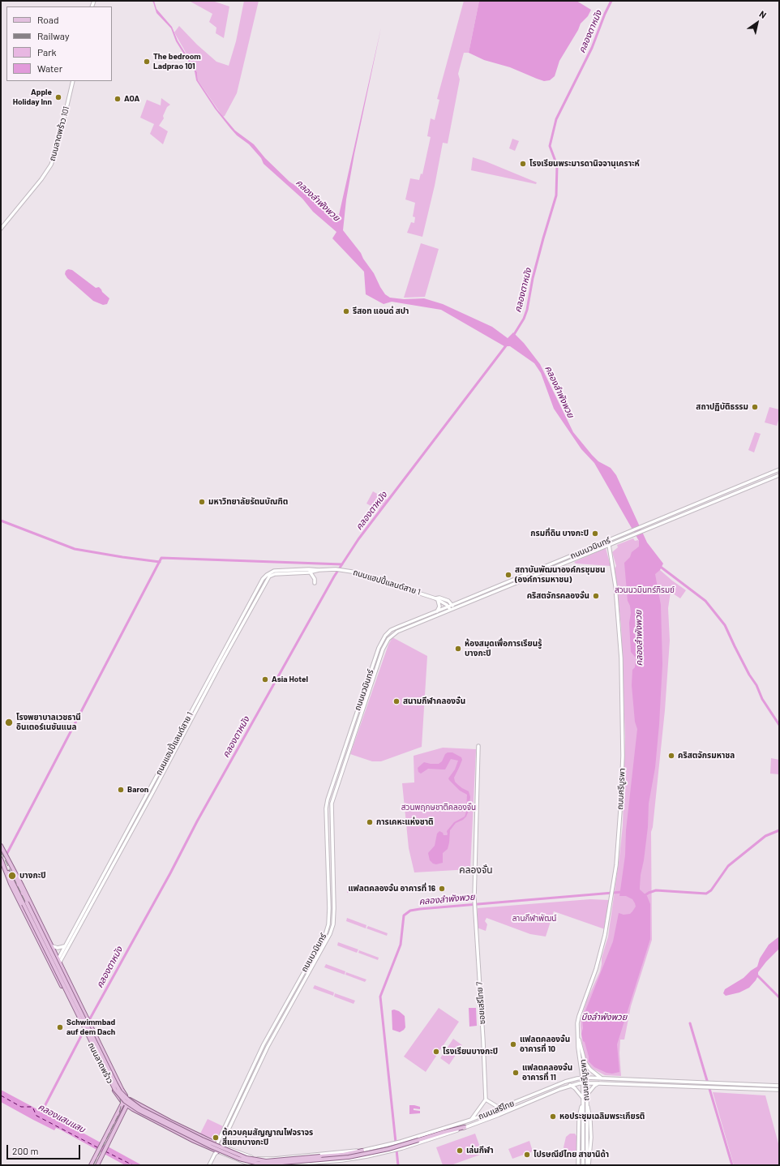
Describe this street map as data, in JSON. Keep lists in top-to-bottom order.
{
  "streets": {
    "main road": [
      "ถนนลาดพร้าว 101",
      "ถนนนวมินทร์",
      "ถนนแฮปปี้แลนด์สาย 1",
      "ถนนศรีบูรพา",
      "ซอยเสรีไทย 7",
      "ถนนลาดพร้าว",
      "ถนนเสรีไทย"
    ]
  },
  "crossings": [
    ["ถนนนวมินทร์", "ถนนแฮปปี้แลนด์สาย 1"],
    ["ถนนนวมินทร์", "ถนนศรีบูรพา"],
    ["ถนนนวมินทร์", "ถนนลาดพร้าว"],
    ["ถนนนวมินทร์", "ถนนเสรีไทย"],
    ["ถนนแฮปปี้แลนด์สาย 1", "ถนนลาดพร้าว"],
    ["ถนนศรีบูรพา", "ถนนเสรีไทย"],
    ["ถนนลาดพร้าว", "ถนนเสรีไทย"]
  ],
  "districts": ["คลองจั่น"],
  "water": [
    "คลองตาหนัง",
    "คลองลำพังพวย",
    "บึงลำพังพวย",
    "คลองแสนแสบ"
  ],
  "parks": ["สวนนวมินทร์ภิรมย์", "สวนพฤกษชาติคลองจั่น", "ลานกีฬาพัฒน์"],
  "places": [
    "The bedroom Ladprao 101",
    "Apple Holiday Inn",
    "AOA",
    "โรงเรียนพระมารดานิจจานุเคราะห์",
    "รีสอท แอนด่ สปา",
    "สถาปฏิบัติธรรม",
    "มหาวิทยาลัยรัตนบัณฑิต",
    "กรมที่ดิน บางกะปิ",
    "สถาบันพัฒนาองค์กรชุมชน (องค์การมหาชน)",
    "คริสตจักรคลองจั่น",
    "ห้องสมุดเพื่อการเรียนรู้ บางกะปิ",
    "Asia Hotel",
    "สนามกีฬาคลองจั่น",
    "โรงพยาบาลเวชธานี อินเตอร์เนชันแนล",
    "คริสตจักรมหาชล",
    "Baron",
    "การเคหะแห่งชาติ",
    "บางกะปิ",
    "แฟลตคลองจั่น อาคารที่ 16",
    "Schwimmbad auf dem Dach",
    "แฟลตคลองจั่น อาคารที่ 10",
    "โรงเรียนบางกะปิ",
    "แฟลตคลองจั่น อาคารที่ 11",
    "หอประชุมเฉลิมพระเกียรติ",
    "ตู้ควบคุมสัญญาณไฟจราจร สี่แยกบางกะปิ",
    "เล่นกีฬา",
    "ไปรษณีย์ไทย สาขานิด้า"
  ],
  "legend": [
    "Road",
    "Railway",
    "Park",
    "Water"
  ],
  "scale_bar": "200 m",
  "north": "top right"
}
